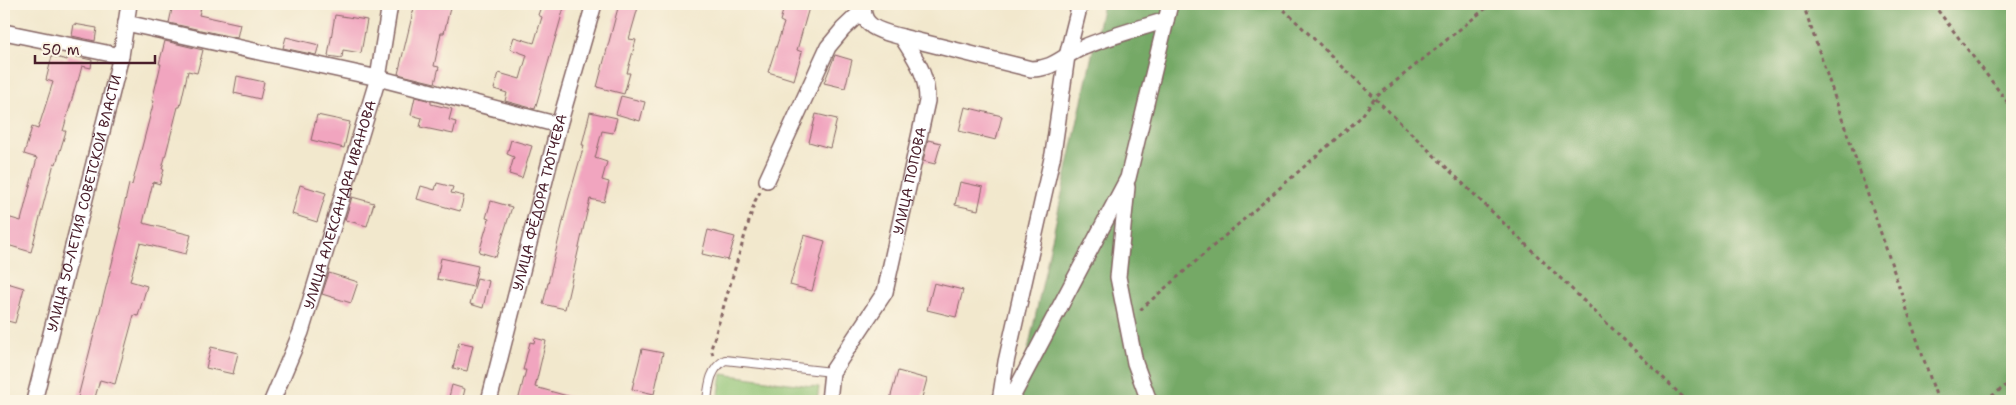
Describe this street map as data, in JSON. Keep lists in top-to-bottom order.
{
  "streets": {
    "street": [
      "УЛИЦА ПОПОВА",
      "УЛИЦА ФЁДОРА ТЮТЧЕВА",
      "УЛИЦА 50-ЛЕТИЯ СОВЕТСКОЙ ВЛАСТИ",
      "УЛИЦА АЛЕКСАНДРА ИВАНОВА"
    ]
  },
  "scale_bar": "50 m"
}
